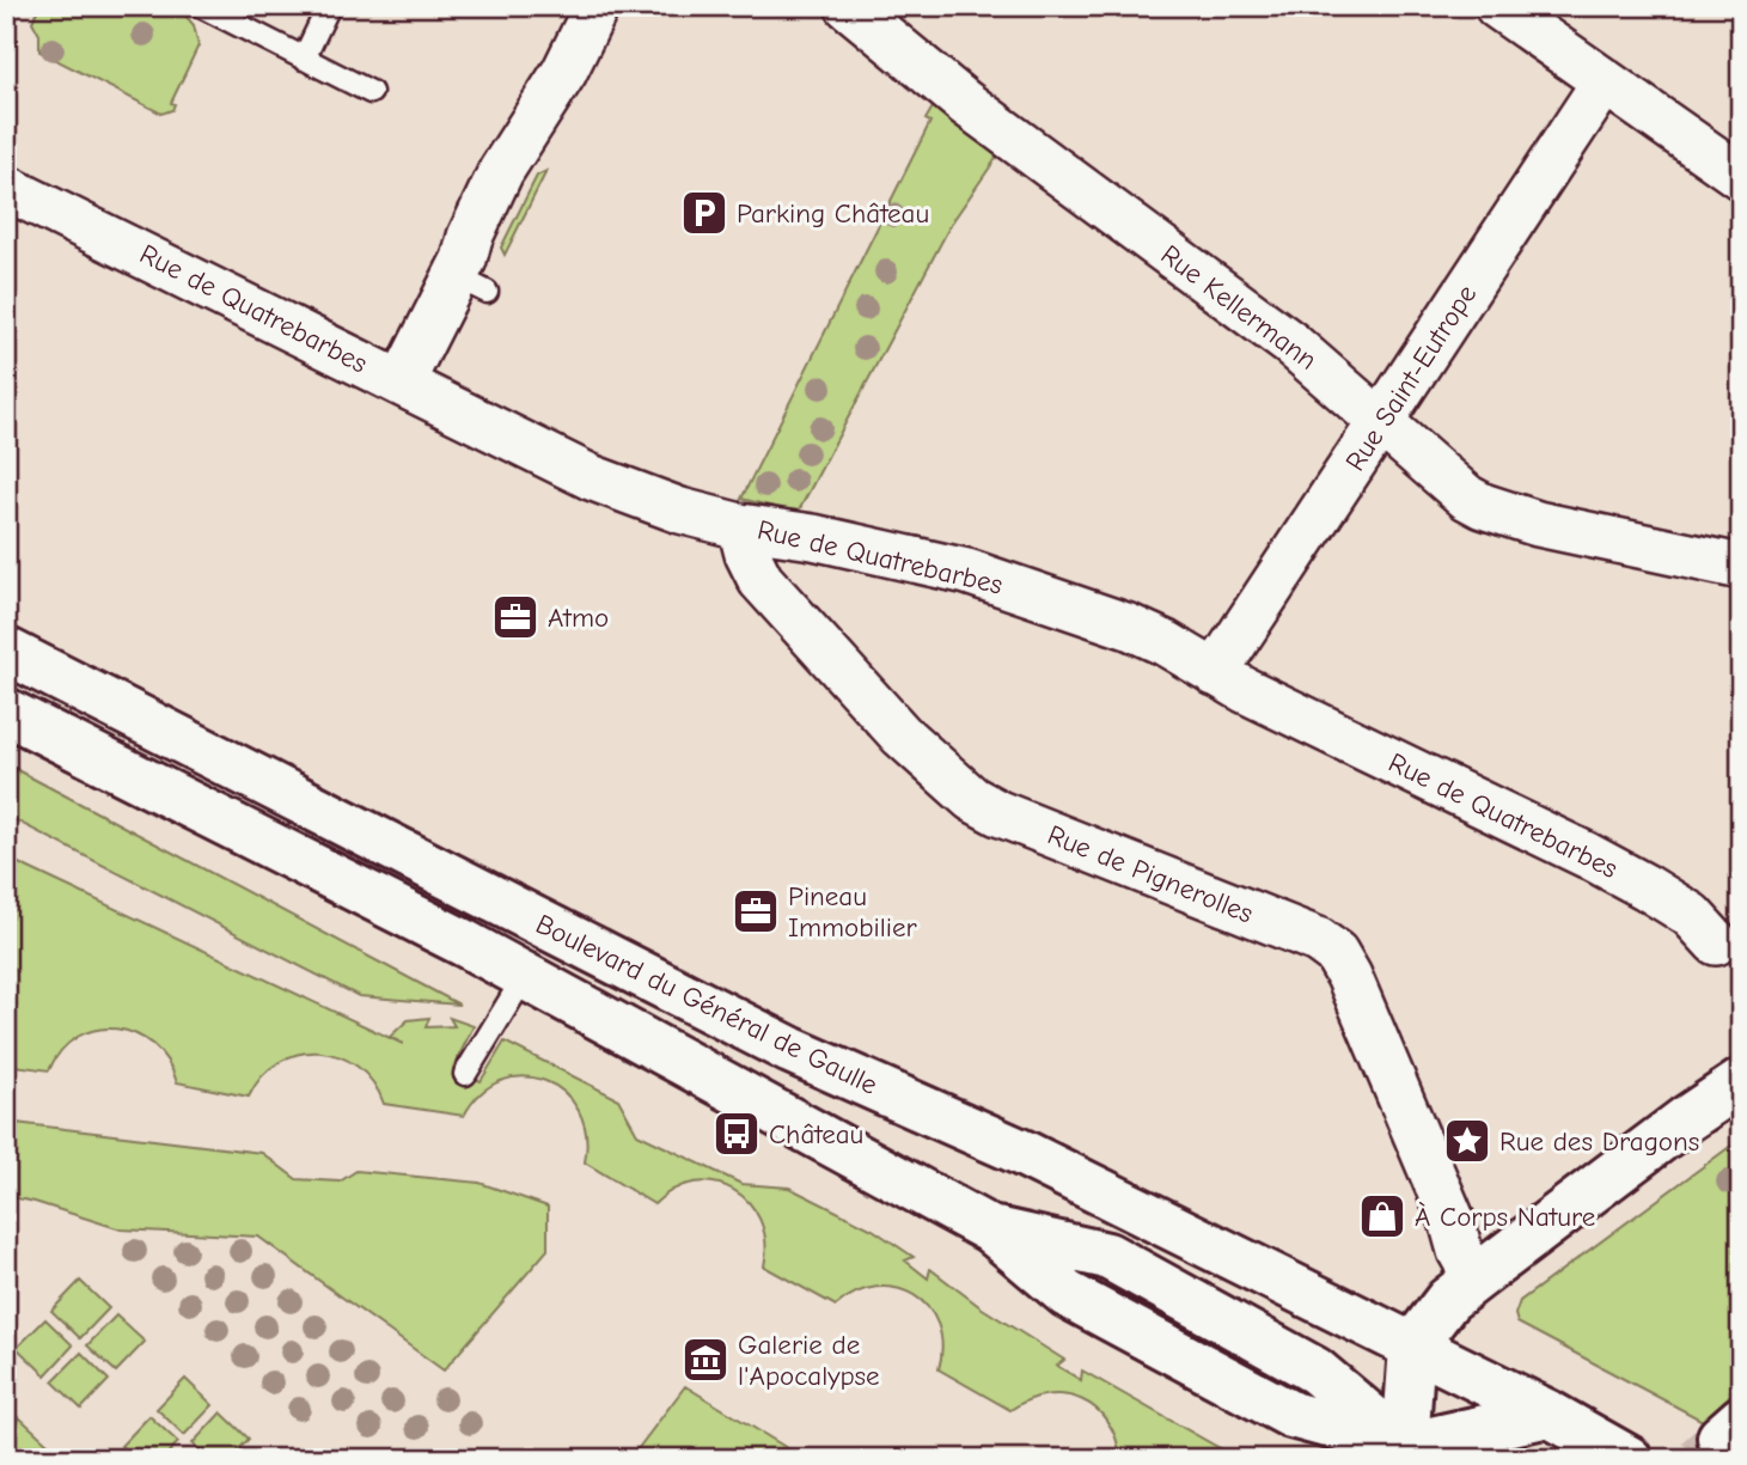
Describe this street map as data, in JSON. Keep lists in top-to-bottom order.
{
  "streets": {
    "main road": ["Boulevard du Général de Gaulle"],
    "street": [
      "Rue Kellermann",
      "Rue de Quatrebarbes",
      "Rue Saint-Eutrope",
      "Rue de Pignerolles"
    ]
  },
  "crossings": [
    ["Rue Kellermann", "Rue Saint-Eutrope"],
    ["Rue de Quatrebarbes", "Rue Saint-Eutrope"],
    ["Rue de Quatrebarbes", "Rue de Pignerolles"]
  ],
  "places": {
    "parking": ["Parking Château"],
    "office": ["Atmo", "Pineau Immobilier"],
    "bus stop": ["Château"],
    "place": ["Rue des Dragons"],
    "shop": ["À Corps Nature"],
    "museum": ["Galerie de l'Apocalypse"]
  }
}
